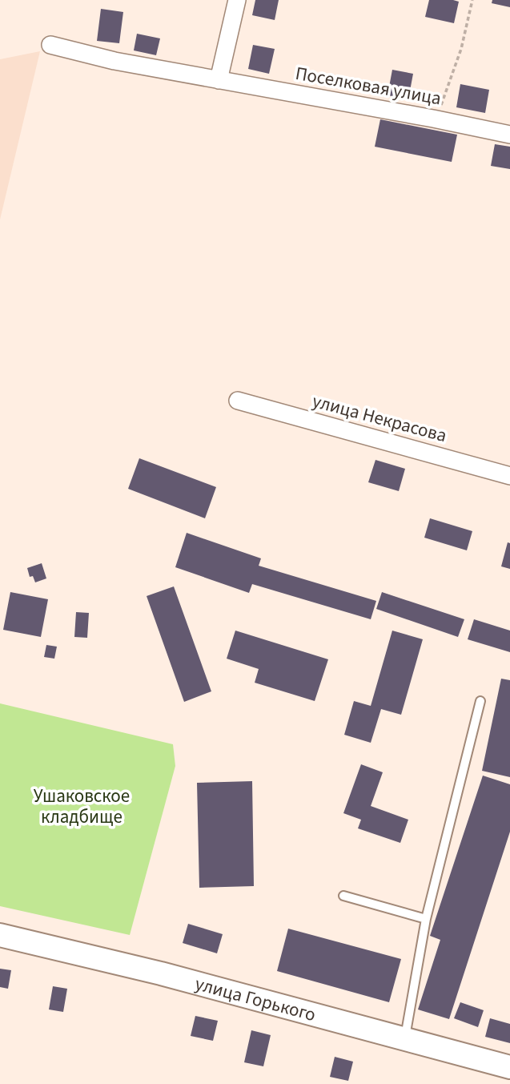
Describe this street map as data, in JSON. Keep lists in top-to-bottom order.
{
  "streets": {
    "street": ["Поселковая улица", "улица Некрасова", "улица Горького"]
  },
  "parks": ["Ушаковское кладбище"]
}
